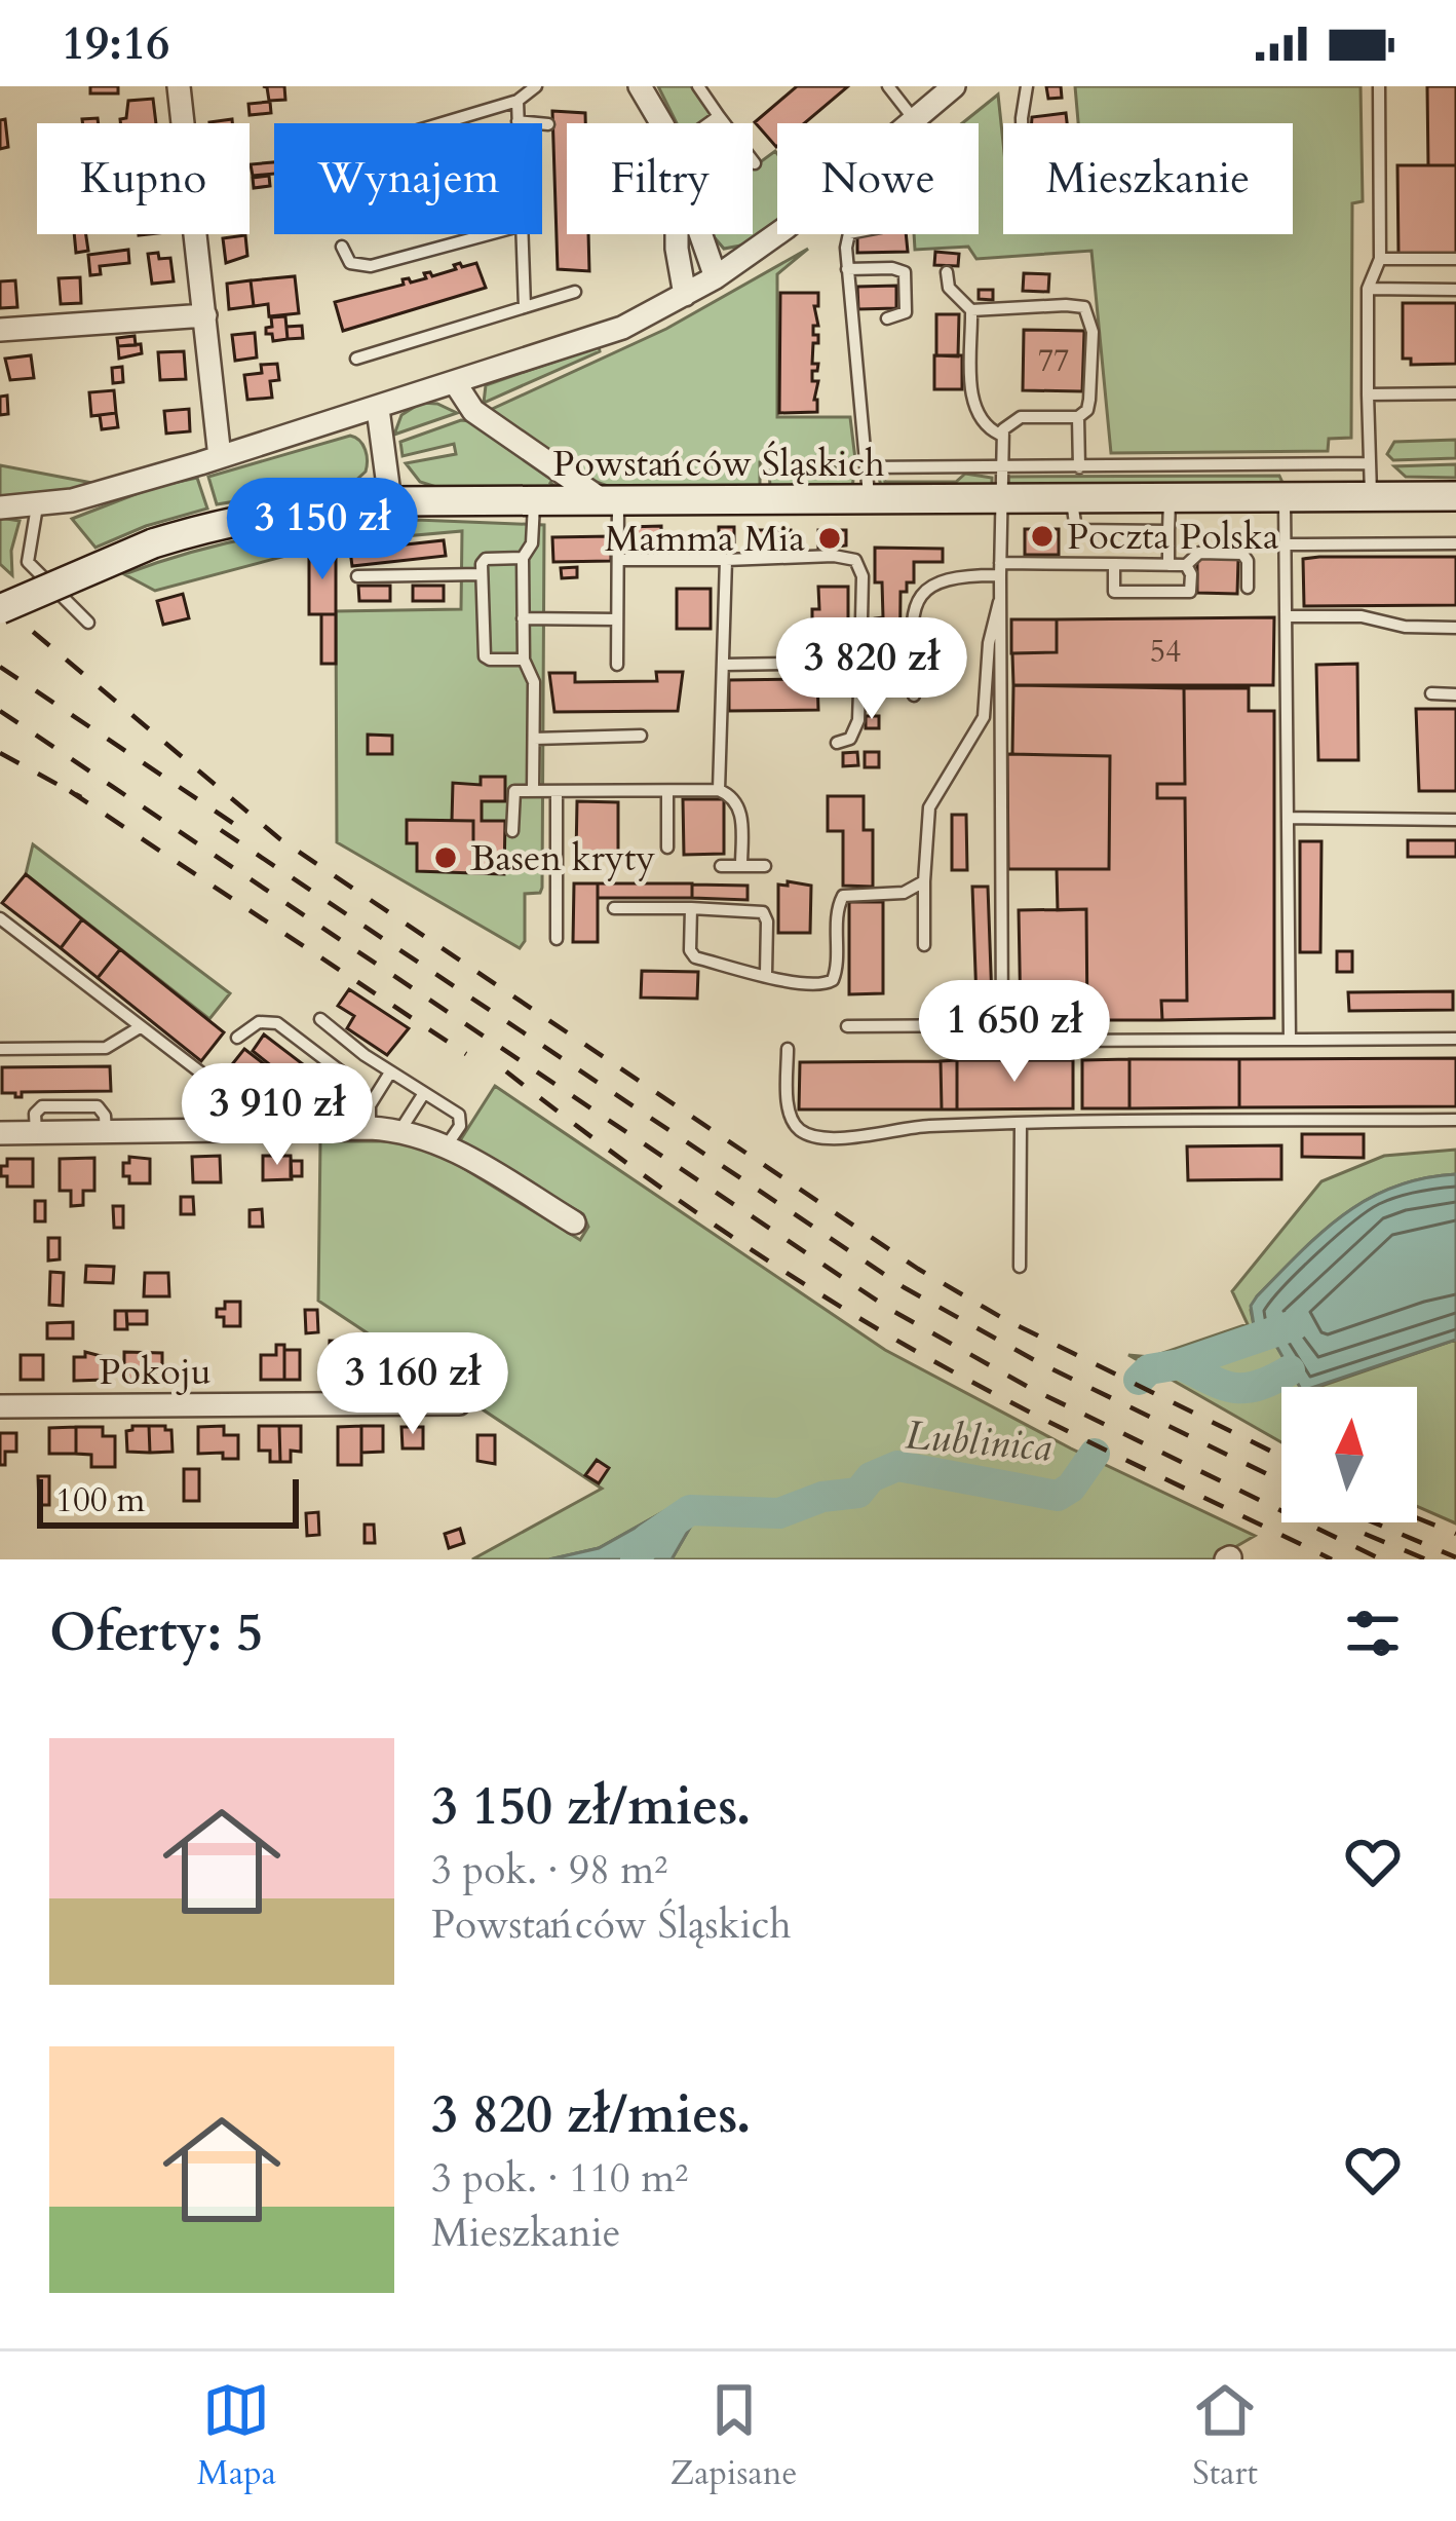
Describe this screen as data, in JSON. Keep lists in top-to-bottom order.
{
  "streets": {
    "main road": ["Powstańców Śląskich"],
    "street": ["Pokoju"]
  },
  "water": ["Lublinica"],
  "places": ["Poczta Polska", "Mamma Mia", "Basen kryty"],
  "house_numbers": ["77", "54"],
  "scale_bar": "100 m",
  "north": "top",
  "page": {
    "status": "19:16",
    "chip": [
      "Kupno",
      "Wynajem",
      "Filtry",
      "Nowe",
      "Mieszkanie"
    ],
    "price": [
      "3 150 zł",
      "3 820 zł",
      "1 650 zł",
      "3 910 zł",
      "3 160 zł"
    ],
    "scale": "100 m",
    "heading": "Oferty: 5",
    "list": [
      {
        "name": "3 150 zł/mies.",
        "note": "3 pok. · 98 m² · Powstańców Śląskich"
      },
      {
        "name": "3 820 zł/mies.",
        "note": "3 pok. · 110 m² · Mieszkanie"
      }
    ],
    "tabs": ["Mapa", "Zapisane", "Start"]
  }
}
